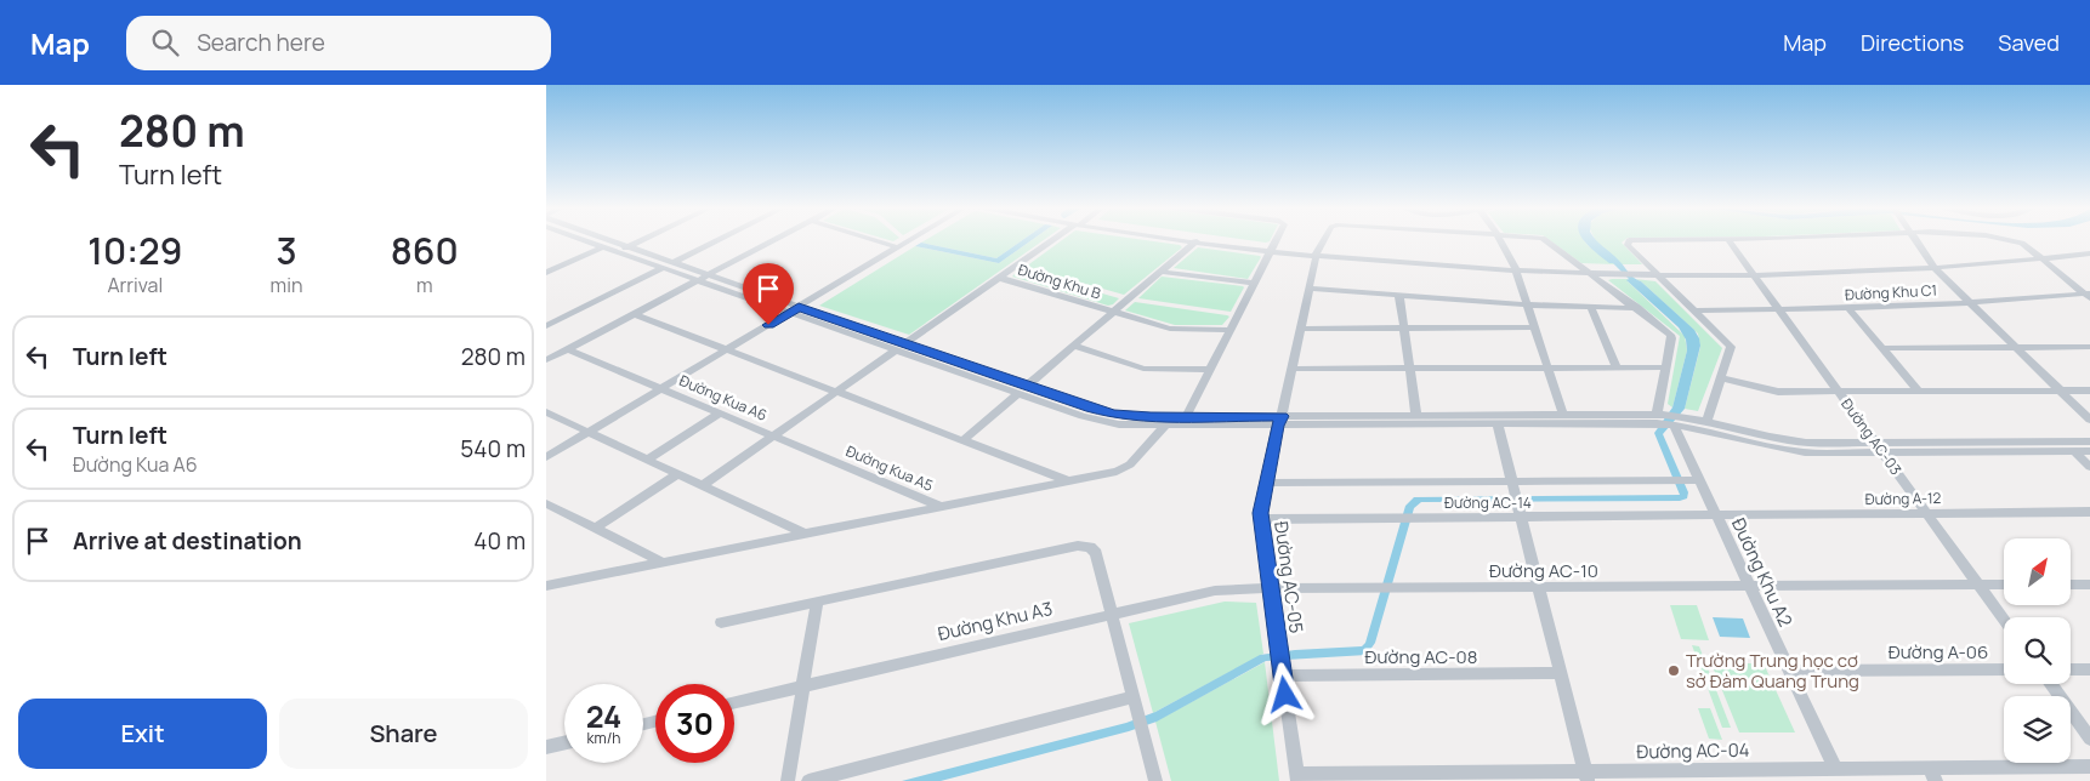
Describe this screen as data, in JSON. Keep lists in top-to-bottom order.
{
  "streets": {
    "street": [
      "Đường Khu B",
      "Đường Khu C1",
      "Đường Kua A6",
      "Đường AC-03",
      "Đường Kua A5",
      "Đường A-12",
      "Đường AC-14",
      "Đường AC-10",
      "Đường Khu A2",
      "Đường AC-05",
      "Đường Khu A3",
      "Đường A-06",
      "Đường AC-08",
      "Đường AC-04"
    ]
  },
  "crossings": [
    ["Đường Khu C1", "Đường AC-03"],
    ["Đường Kua A6", "Đường Kua A5"],
    ["Đường AC-03", "Đường A-12"],
    ["Đường AC-03", "Đường AC-10"],
    ["Đường A-12", "Đường AC-14"],
    ["Đường A-12", "Đường Khu A2"],
    ["Đường AC-14", "Đường Khu A2"],
    ["Đường AC-14", "Đường AC-05"],
    ["Đường AC-10", "Đường Khu A2"],
    ["Đường AC-10", "Đường AC-05"],
    ["Đường AC-10", "Đường Khu A3"],
    ["Đường Khu A2", "Đường A-06"],
    ["Đường Khu A2", "Đường AC-04"],
    ["Đường AC-05", "Đường AC-08"],
    ["Đường AC-05", "Đường AC-04"]
  ],
  "places": ["Trường Trung học cơ sở Đàm Quang Trung"],
  "north": "top right",
  "page": {
    "header": "Map",
    "search": "Search here",
    "nav": ["Map", "Directions", "Saved"],
    "turn": ["280 m", "Turn left"],
    "eta": [
      "10:29",
      "Arrival",
      "3",
      "min",
      "860",
      "m"
    ],
    "list": [
      {
        "name": "Turn left",
        "value": "280 m"
      },
      {
        "name": "Turn left",
        "note": "Đường Kua A6",
        "value": "540 m"
      },
      {
        "name": "Arrive at destination",
        "value": "40 m"
      }
    ],
    "speed": "24 km/h",
    "limit": "30",
    "buttons": ["Exit", "Share"]
  }
}
